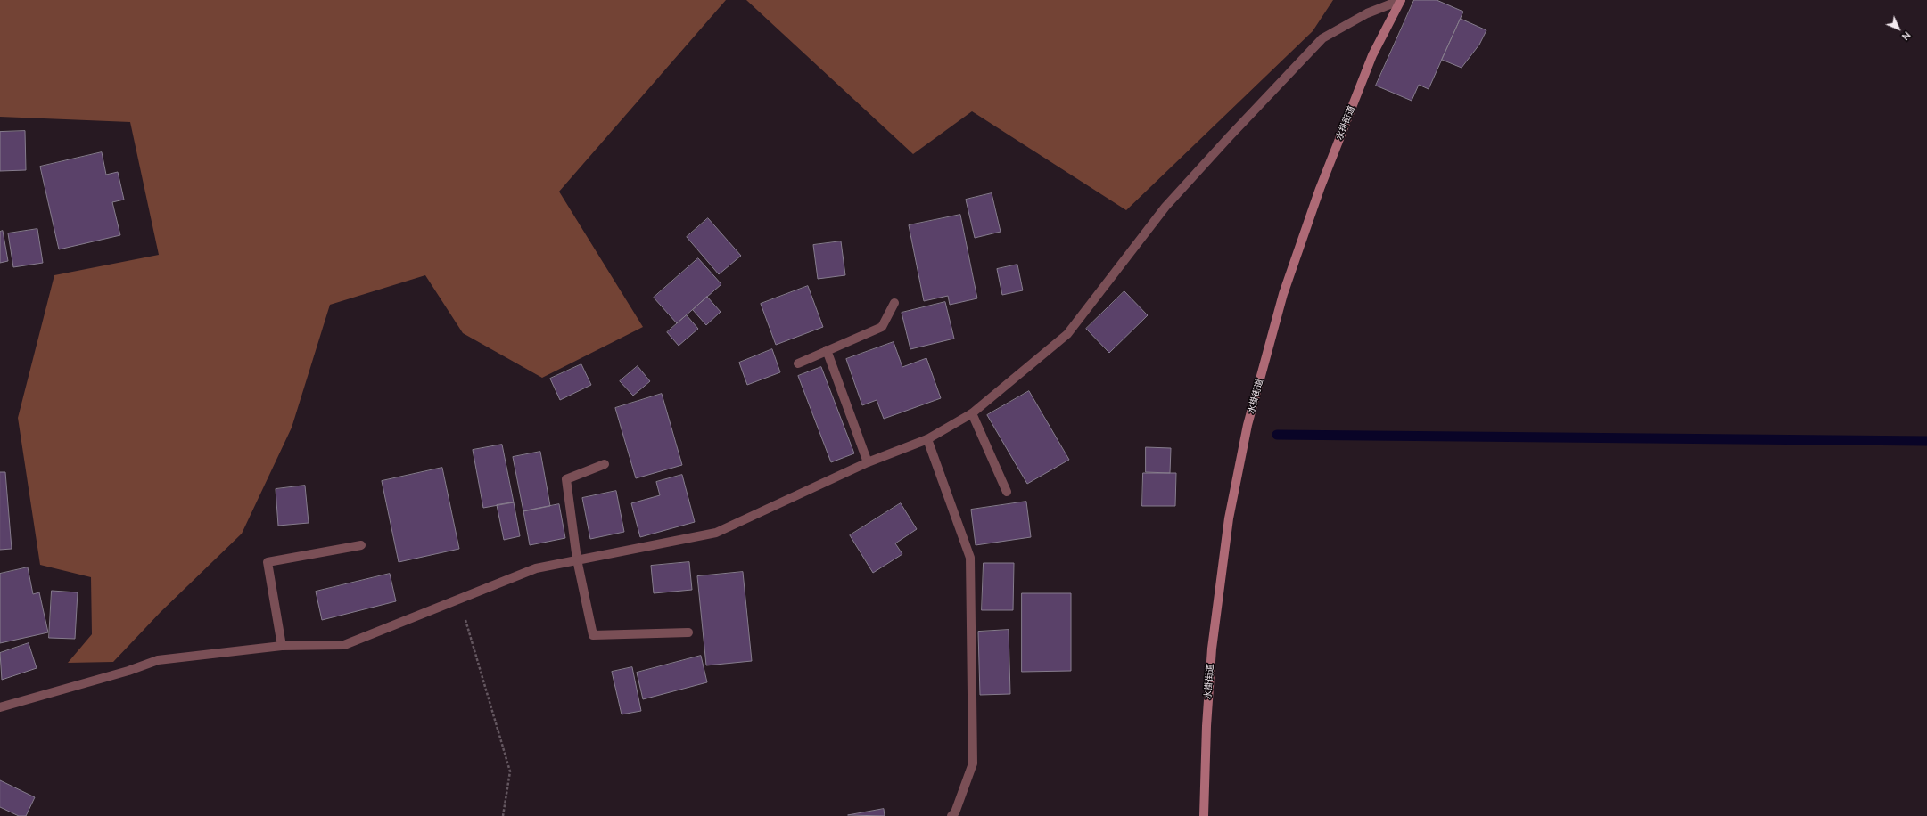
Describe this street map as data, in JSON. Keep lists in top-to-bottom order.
{
  "streets": {
    "main road": ["水掛街道"]
  },
  "north": "bottom right"
}
